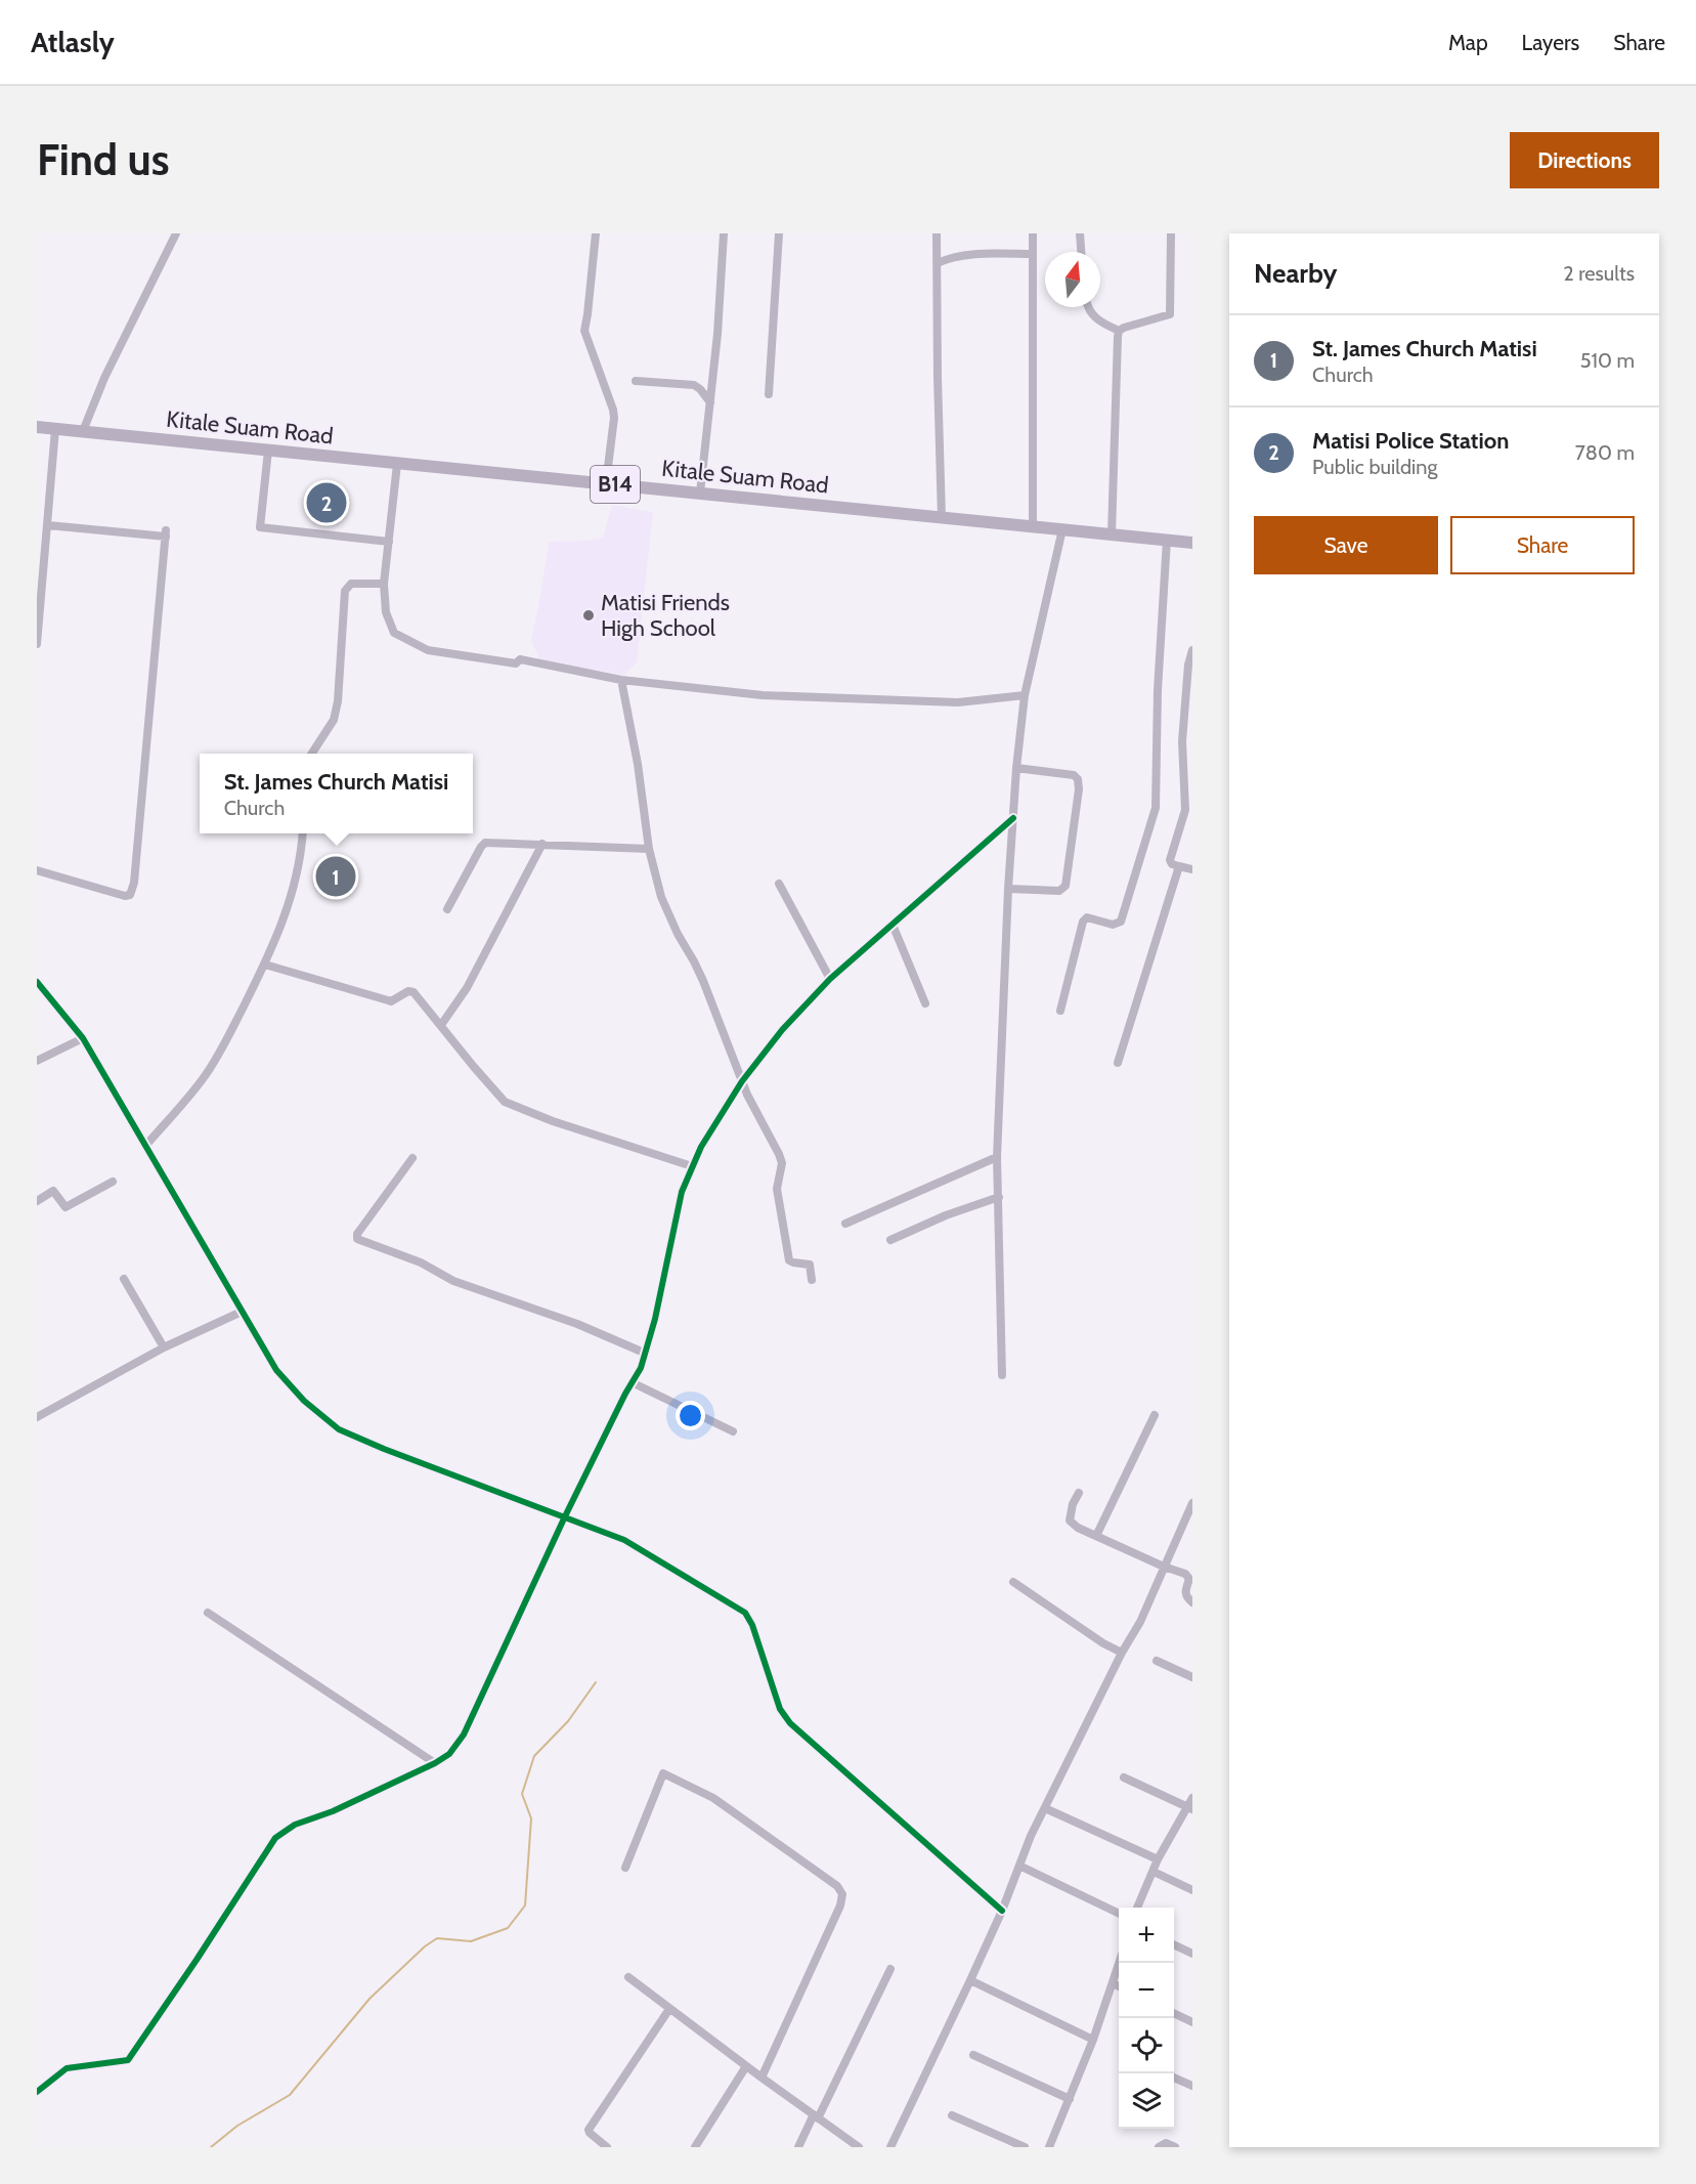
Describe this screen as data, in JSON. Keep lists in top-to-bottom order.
{
  "streets": {
    "highway": ["Kitale Suam Road", "B14"]
  },
  "places": ["Matisi Friends High School"],
  "north": "top",
  "page": {
    "header": "Atlasly",
    "nav": ["Map", "Layers", "Share"],
    "buttons": [
      "Directions",
      ["Save", "Share"]
    ],
    "title": "Find us",
    "heading": ["Nearby", "2 results"],
    "list": [
      {
        "mark": "1",
        "name": "St. James Church Matisi",
        "note": "Church",
        "value": "510 m"
      },
      {
        "mark": "2",
        "name": "Matisi Police Station",
        "note": "Public building",
        "value": "780 m"
      }
    ],
    "pins": ["2", "1"],
    "popup": ["St. James Church Matisi", "Church"],
    "map_buttons": ["+", "−"]
  }
}
